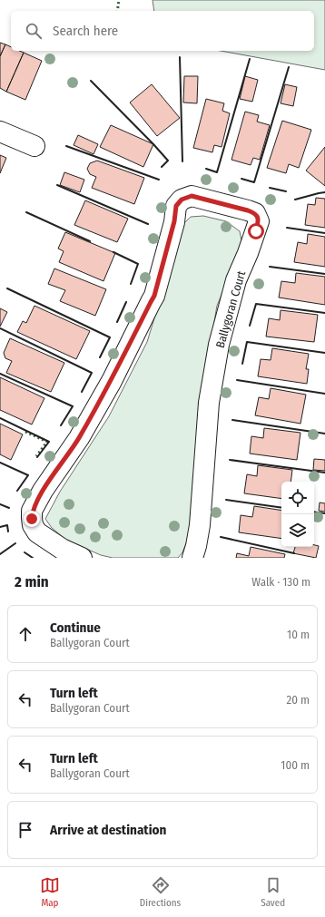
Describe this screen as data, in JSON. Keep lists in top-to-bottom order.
{
  "streets": {
    "street": ["Ballygoran Court"]
  },
  "page": {
    "search": "Search here",
    "heading": ["2 min", "Walk · 130 m"],
    "list": [
      ["Continue", "Ballygoran Court", "10 m"],
      ["Turn left", "Ballygoran Court", "20 m"],
      ["Turn left", "Ballygoran Court", "100 m"],
      "Arrive at destination"
    ],
    "nav": ["Map", "Directions", "Saved"]
  }
}
